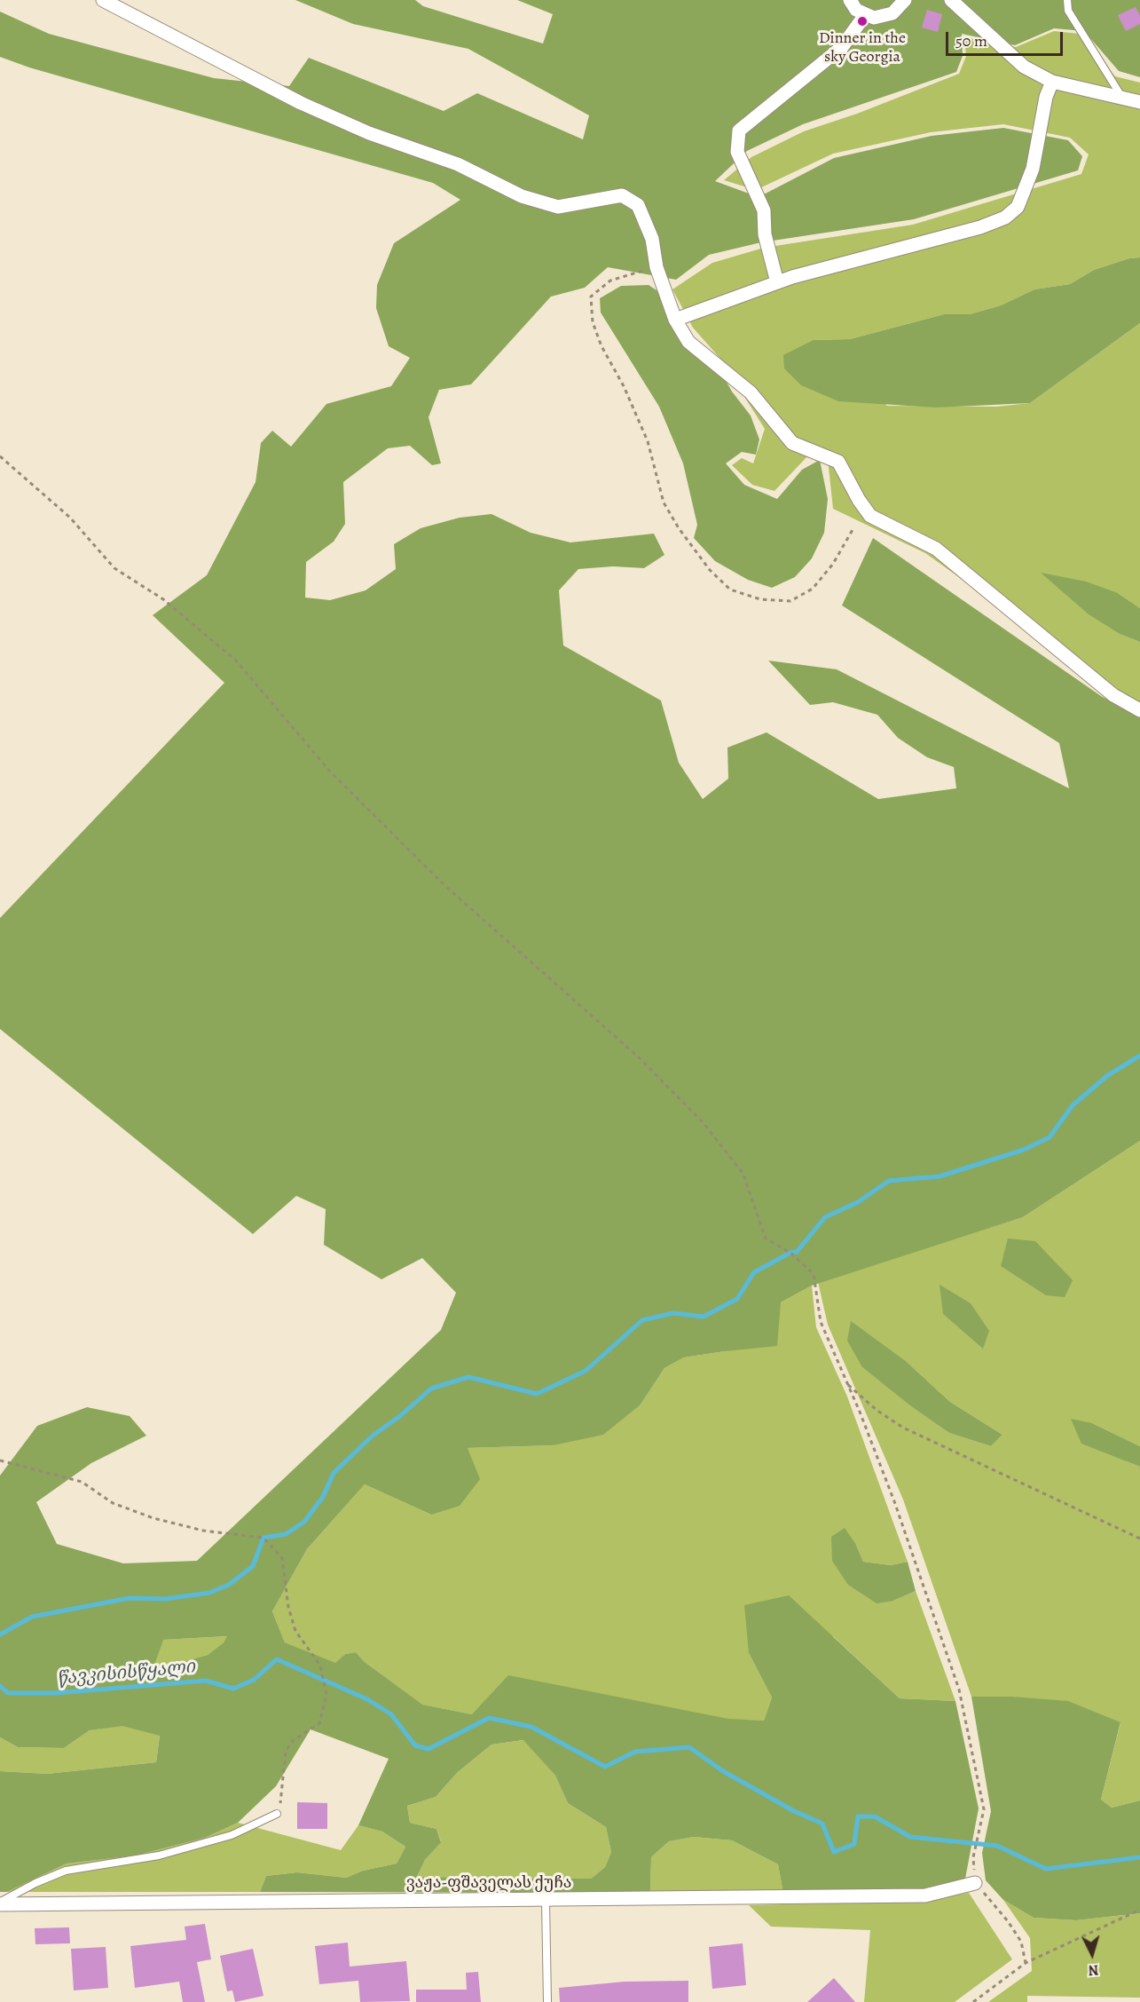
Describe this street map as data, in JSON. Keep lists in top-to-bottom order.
{
  "streets": {
    "street": ["ვაჟა-ფშაველას ქუჩა"]
  },
  "water": ["წავკისისწყალი"],
  "places": ["Dinner in the sky Georgia"],
  "scale_bar": "50 m",
  "north": "bottom"
}
